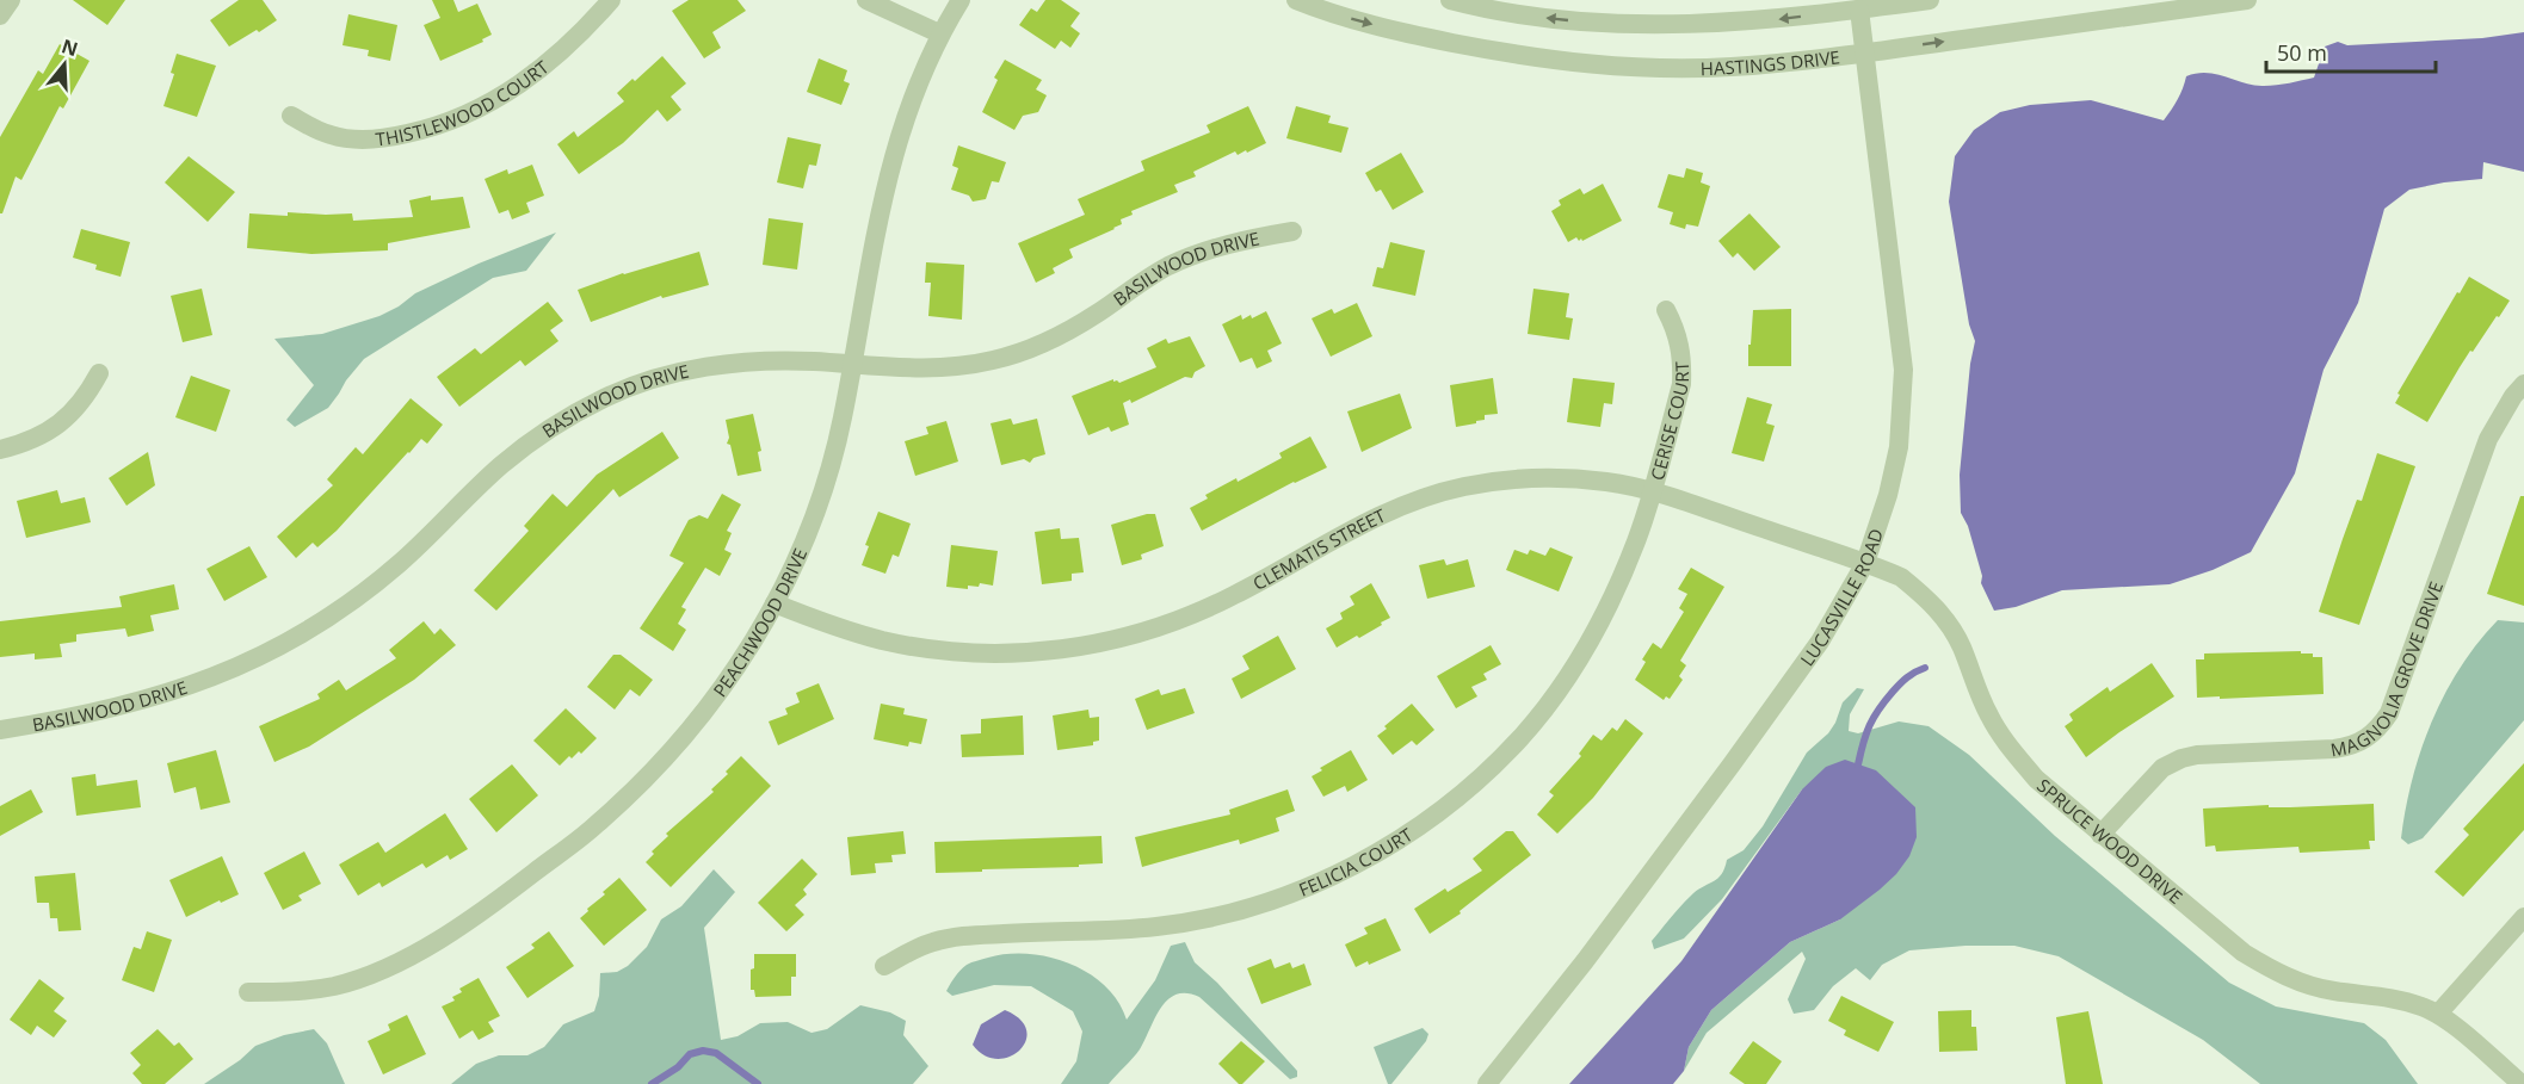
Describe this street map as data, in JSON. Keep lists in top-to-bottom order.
{
  "streets": {
    "street": [
      "HASTINGS DRIVE",
      "THISTLEWOOD COURT",
      "BASILWOOD DRIVE",
      "CERISE COURT",
      "CLEMATIS STREET",
      "LUCASVILLE ROAD",
      "PEACHWOOD DRIVE",
      "MAGNOLIA GROVE DRIVE",
      "SPRUCE WOOD DRIVE",
      "FELICIA COURT"
    ]
  },
  "crossings": [
    ["HASTINGS DRIVE", "LUCASVILLE ROAD"],
    ["BASILWOOD DRIVE", "PEACHWOOD DRIVE"],
    ["CERISE COURT", "CLEMATIS STREET"],
    ["CERISE COURT", "FELICIA COURT"],
    ["CLEMATIS STREET", "LUCASVILLE ROAD"],
    ["CLEMATIS STREET", "PEACHWOOD DRIVE"],
    ["CLEMATIS STREET", "SPRUCE WOOD DRIVE"],
    ["CLEMATIS STREET", "FELICIA COURT"],
    ["LUCASVILLE ROAD", "SPRUCE WOOD DRIVE"],
    ["MAGNOLIA GROVE DRIVE", "SPRUCE WOOD DRIVE"]
  ],
  "scale_bar": "50 m",
  "north": "top"
}
